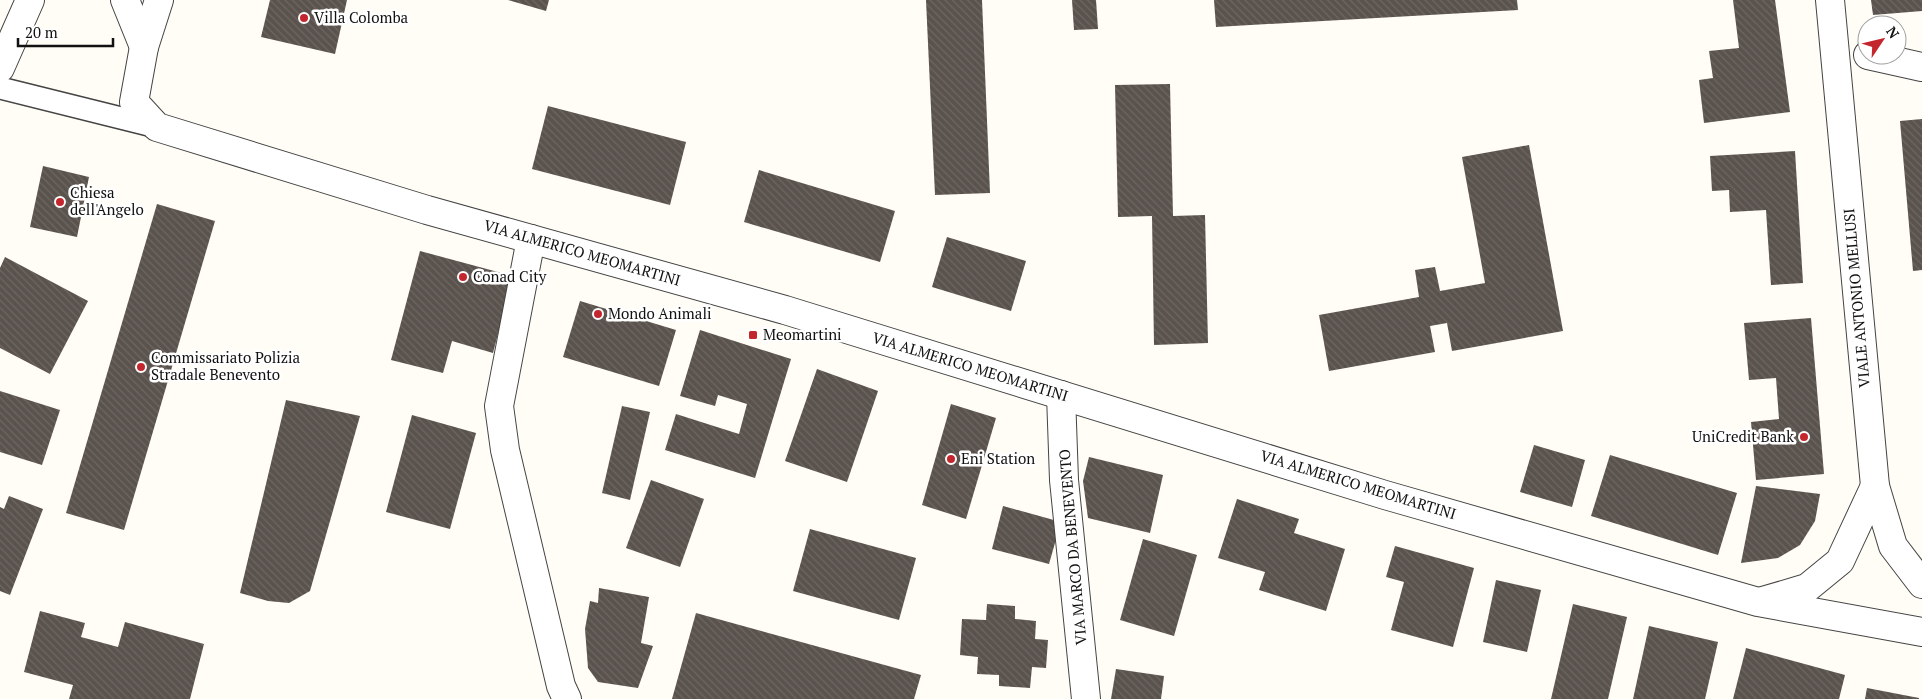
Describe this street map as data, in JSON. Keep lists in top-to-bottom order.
{
  "streets": {
    "street": ["VIA ALMERICO MEOMARTINI", "VIALE ANTONIO MELLUSI", "VIA MARCO DA BENEVENTO"]
  },
  "crossings": [
    ["VIA ALMERICO MEOMARTINI", "VIA MARCO DA BENEVENTO"]
  ],
  "places": {
    "other": [
      "Villa Colomba",
      "Chiesa dell'Angelo",
      "Conad City",
      "Mondo Animali",
      "Commissariato Polizia Stradale Benevento",
      "UniCredit Bank",
      "Eni Station"
    ],
    "transit": ["Meomartini"]
  },
  "scale_bar": "20 m",
  "north": "top right"
}
